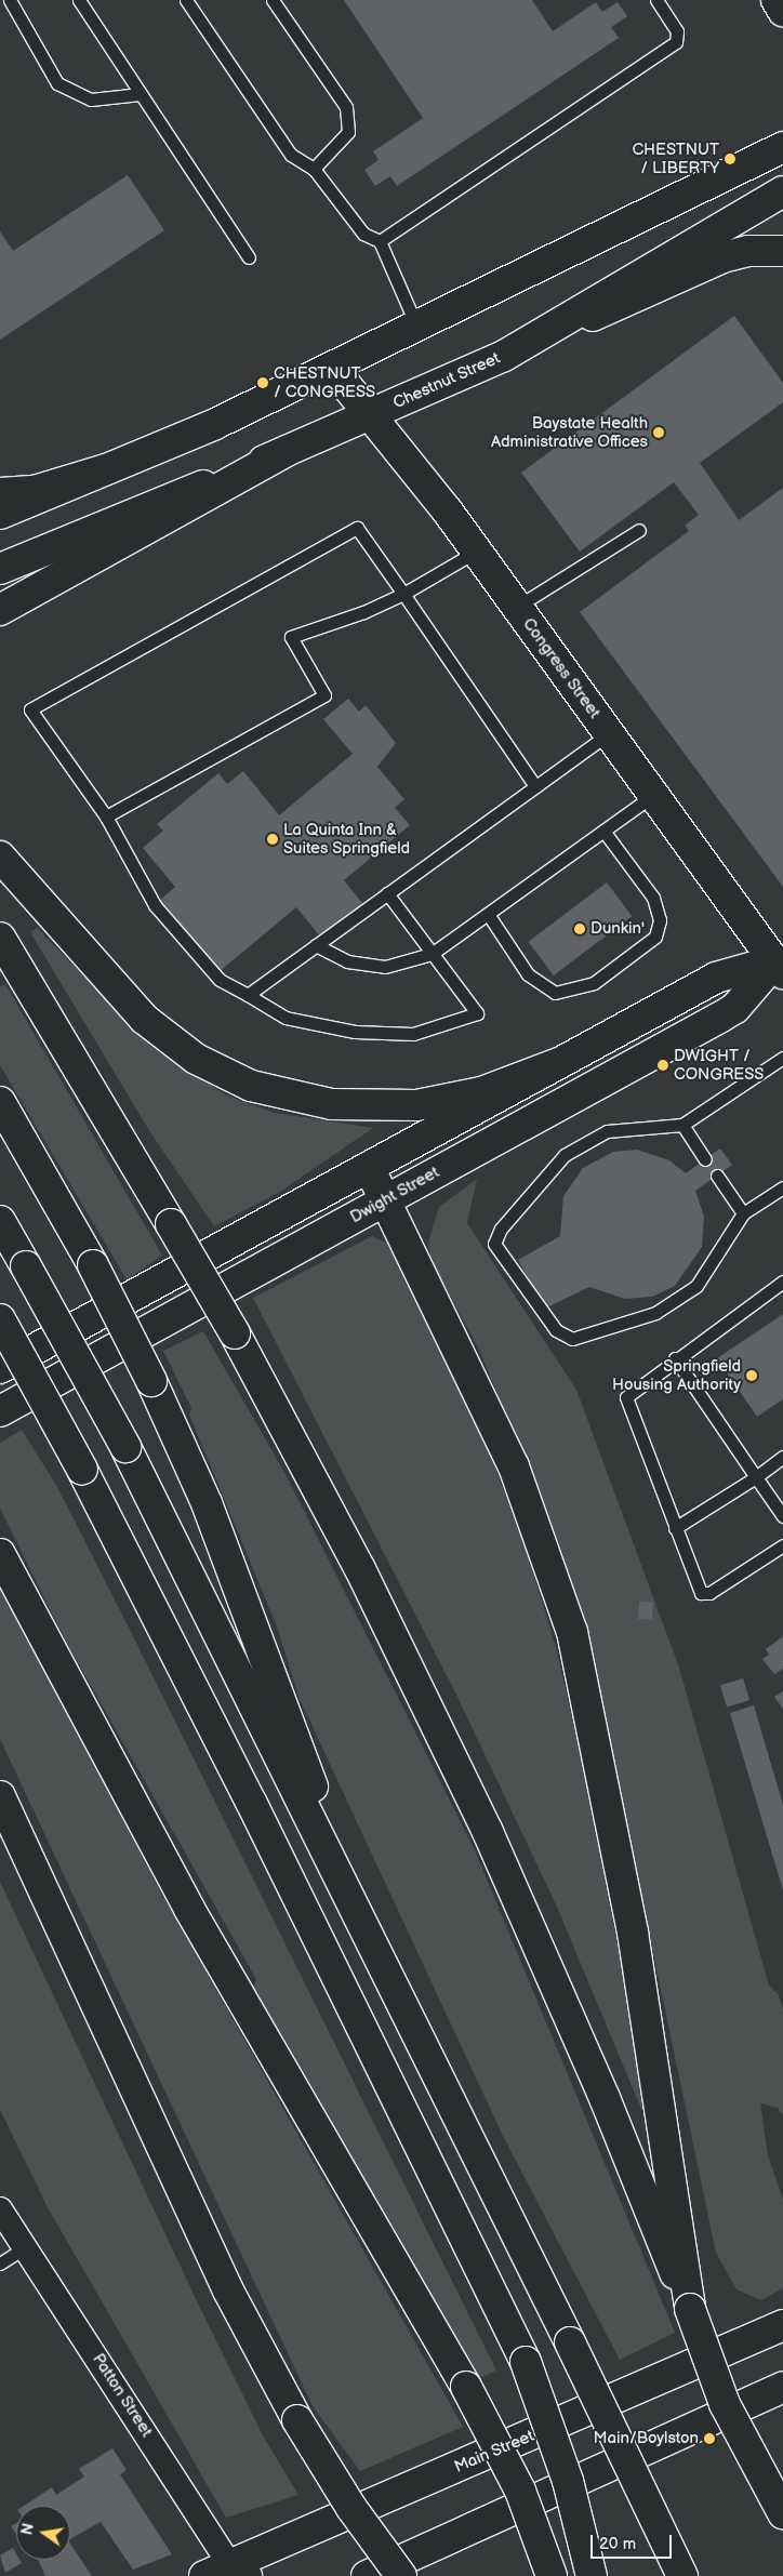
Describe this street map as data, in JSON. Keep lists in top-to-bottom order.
{
  "streets": {
    "main road": [
      "Chestnut Street",
      "Congress Street",
      "Dwight Street",
      "Main Street"
    ],
    "street": ["Patton Street"]
  },
  "crossings": [
    ["Chestnut Street", "Congress Street"],
    ["Congress Street", "Dwight Street"],
    ["Patton Street", "Main Street"]
  ],
  "places": [
    "CHESTNUT / LIBERTY",
    "CHESTNUT / CONGRESS",
    "Baystate Health Administrative Offices",
    "La Quinta Inn & Suites Springfield",
    "Dunkin'",
    "DWIGHT / CONGRESS",
    "Springfield Housing Authority",
    "Main/Boylston"
  ],
  "scale_bar": "20 m",
  "north": "left"
}
